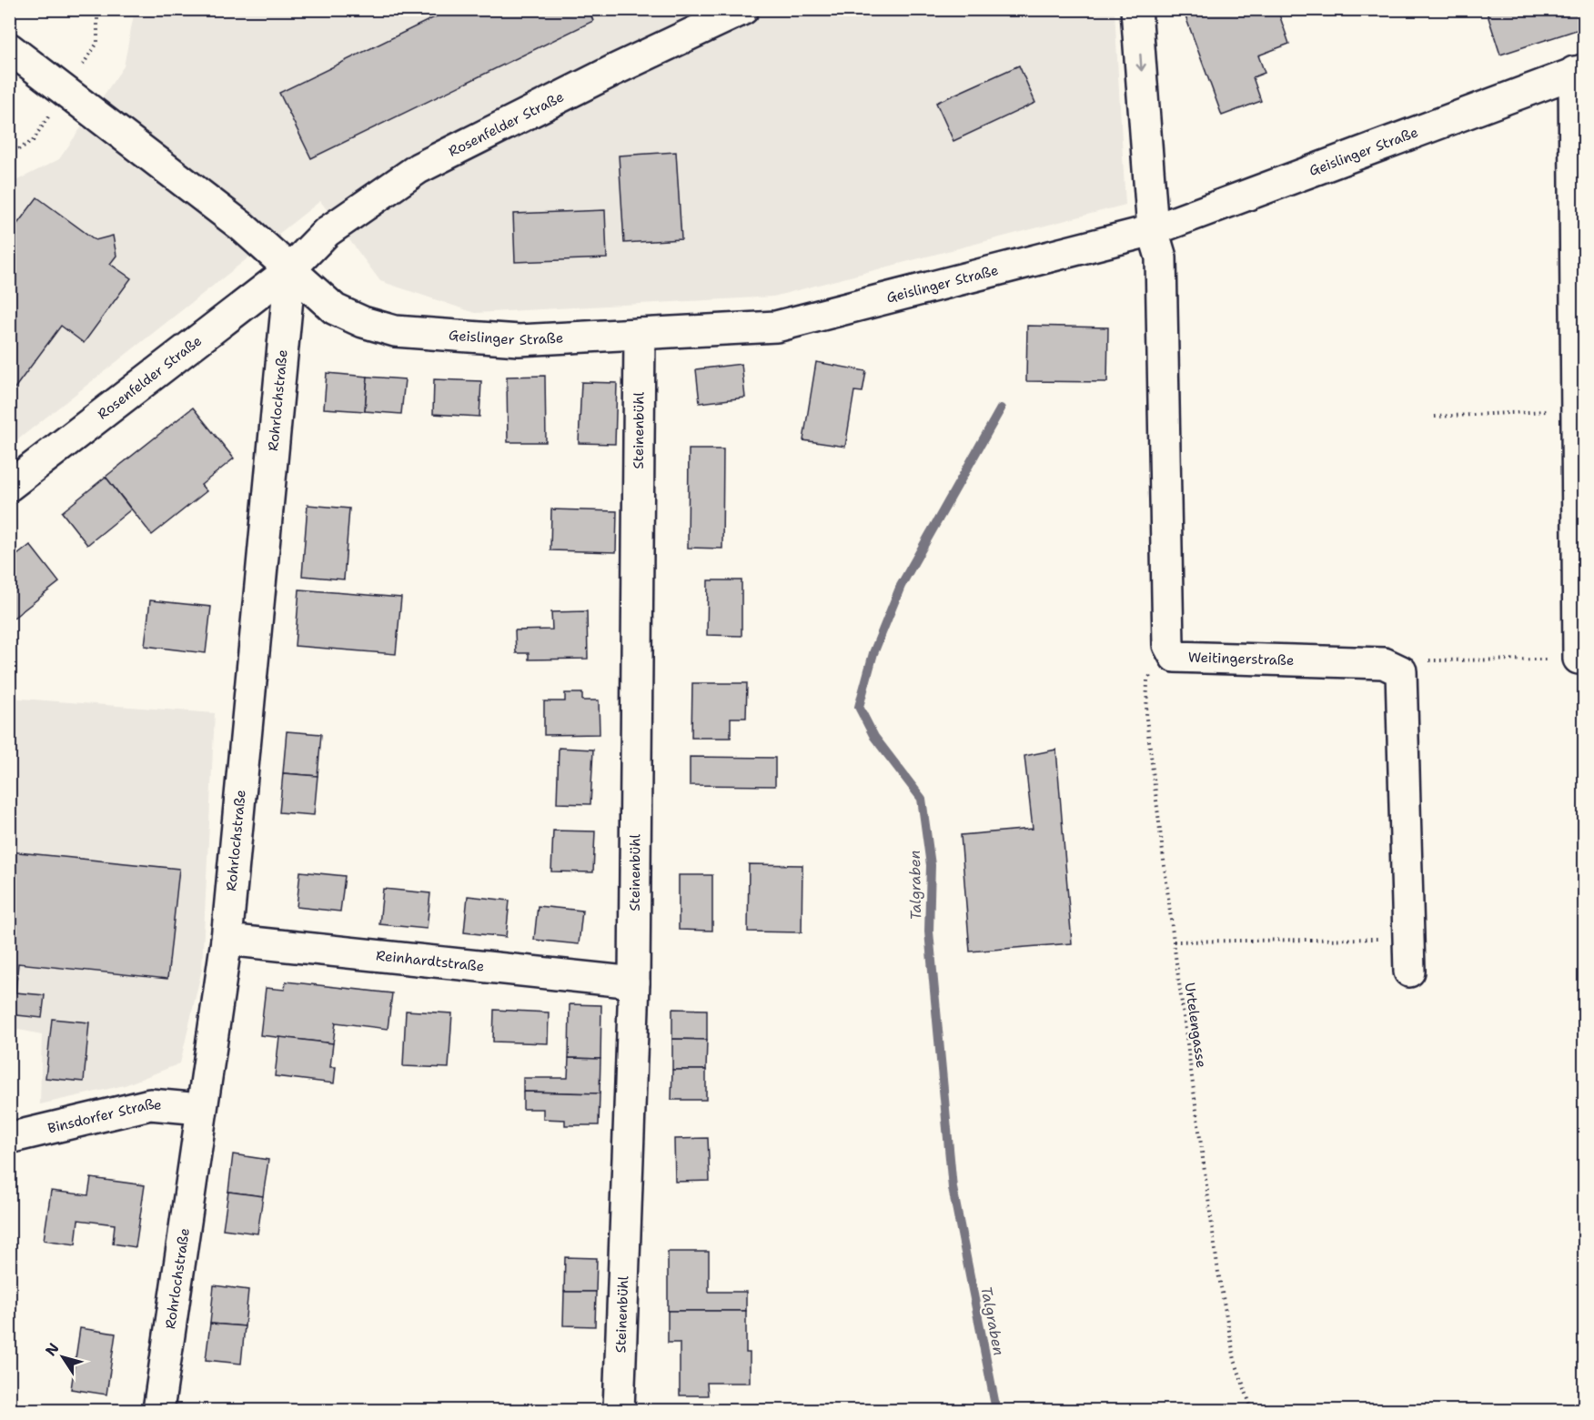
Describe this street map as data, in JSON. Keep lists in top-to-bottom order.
{
  "streets": {
    "street": [
      "Rosenfelder Straße",
      "Geislinger Straße",
      "Rohrlochstraße",
      "Steinenbühl",
      "Weitingerstraße",
      "Reinhardtstraße",
      "Binsdorfer Straße"
    ],
    "path": ["Urtelengasse"]
  },
  "crossings": [
    ["Rosenfelder Straße", "Geislinger Straße"],
    ["Rosenfelder Straße", "Rohrlochstraße"],
    ["Geislinger Straße", "Rohrlochstraße"],
    ["Geislinger Straße", "Steinenbühl"],
    ["Geislinger Straße", "Weitingerstraße"],
    ["Rohrlochstraße", "Reinhardtstraße"],
    ["Rohrlochstraße", "Binsdorfer Straße"],
    ["Steinenbühl", "Reinhardtstraße"],
    ["Weitingerstraße", "Urtelengasse"]
  ],
  "water": ["Talgraben"],
  "north": "top left"
}
